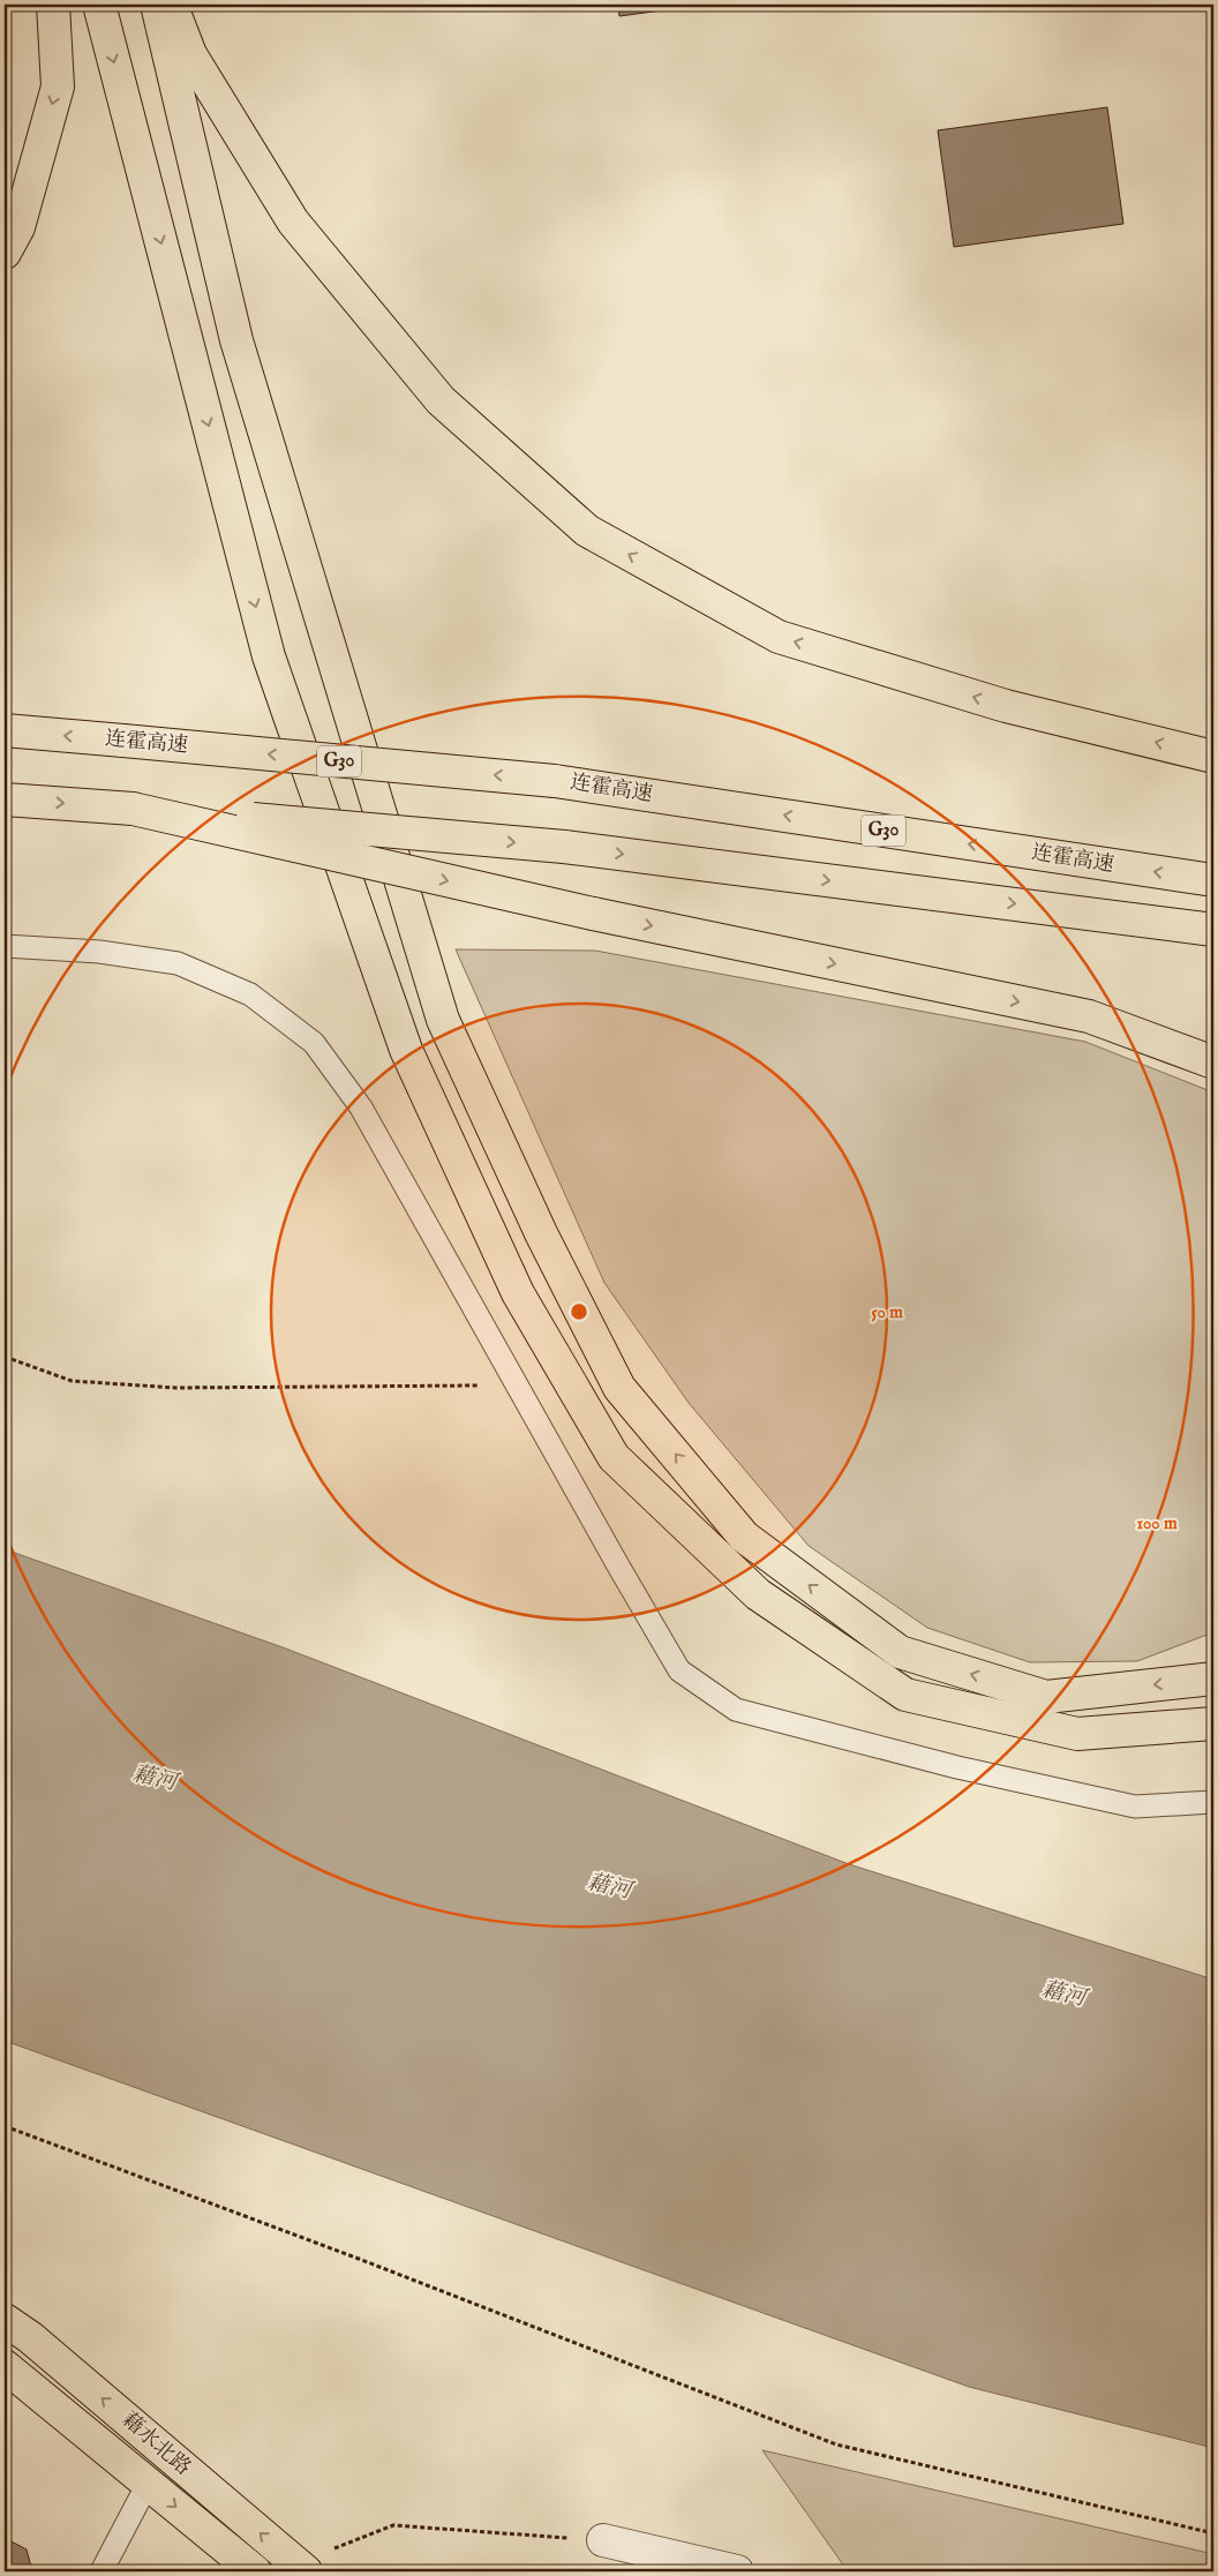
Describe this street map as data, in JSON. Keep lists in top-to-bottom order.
{
  "streets": {
    "main road": ["连霍高速", "G30", "藉水北路"]
  },
  "water": ["藉河"],
  "rings": ["50 m", "100 m"]
}
